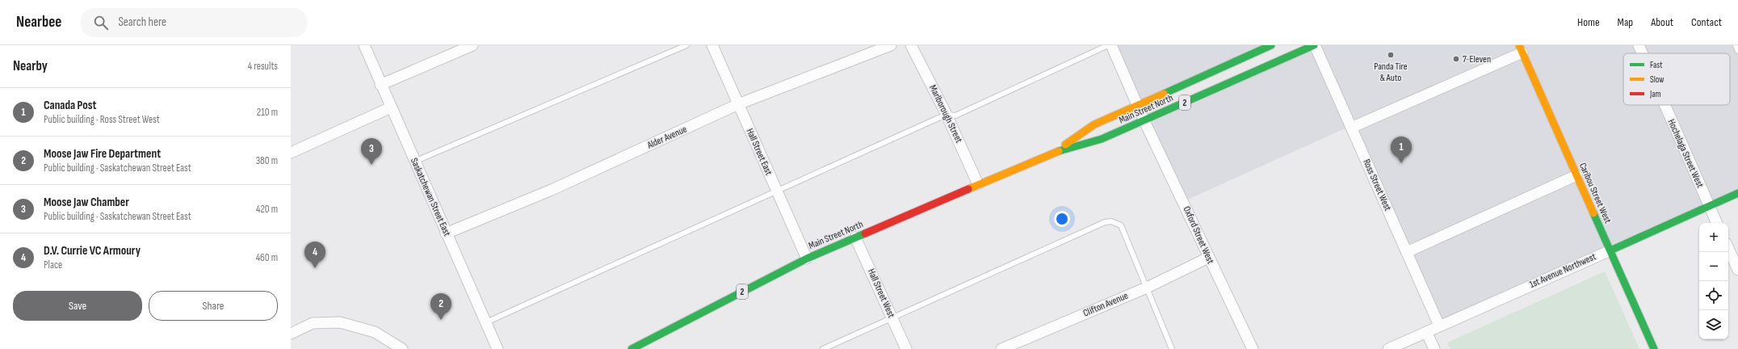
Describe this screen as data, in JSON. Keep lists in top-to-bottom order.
{
  "streets": {
    "main road": [
      "2",
      "Main Street North",
      "Caribou Street West",
      "1st Avenue Northwest"
    ],
    "street": [
      "Marlborough Street",
      "Alder Avenue",
      "Hall Street East",
      "Hochelaga Street West",
      "Ross Street West",
      "Saskatchewan Street East",
      "Oxford Street West",
      "Hall Street West",
      "Clifton Avenue"
    ]
  },
  "crossings": [
    ["Main Street North", "Marlborough Street"],
    ["Main Street North", "Hall Street East"],
    ["Main Street North", "Ross Street West"],
    ["Main Street North", "Oxford Street West"],
    ["Main Street North", "Hall Street West"],
    ["Alder Avenue", "Hall Street East"],
    ["Alder Avenue", "Saskatchewan Street East"],
    ["Hochelaga Street West", "1st Avenue Northwest"],
    ["Ross Street West", "1st Avenue Northwest"],
    ["Caribou Street West", "1st Avenue Northwest"],
    ["Oxford Street West", "Clifton Avenue"]
  ],
  "places": ["Panda Tire & Auto", "7-Eleven"],
  "legend": ["Fast", "Slow", "Jam"],
  "page": {
    "header": "Nearbee",
    "search": "Search here",
    "nav": [
      "Home",
      "Map",
      "About",
      "Contact"
    ],
    "heading": ["Nearby", "4 results"],
    "list": [
      {
        "mark": "1",
        "name": "Canada Post",
        "note": "Public building · Ross Street West",
        "value": "210 m"
      },
      {
        "mark": "2",
        "name": "Moose Jaw Fire Department",
        "note": "Public building · Saskatchewan Street East",
        "value": "380 m"
      },
      {
        "mark": "3",
        "name": "Moose Jaw Chamber",
        "note": "Public building · Saskatchewan Street East",
        "value": "420 m"
      },
      {
        "mark": "4",
        "name": "D.V. Currie VC Armoury",
        "note": "Place",
        "value": "460 m"
      }
    ],
    "pins": [
      "1",
      "3",
      "4",
      "2"
    ],
    "map_buttons": ["+", "−"],
    "buttons": ["Save", "Share"]
  }
}
